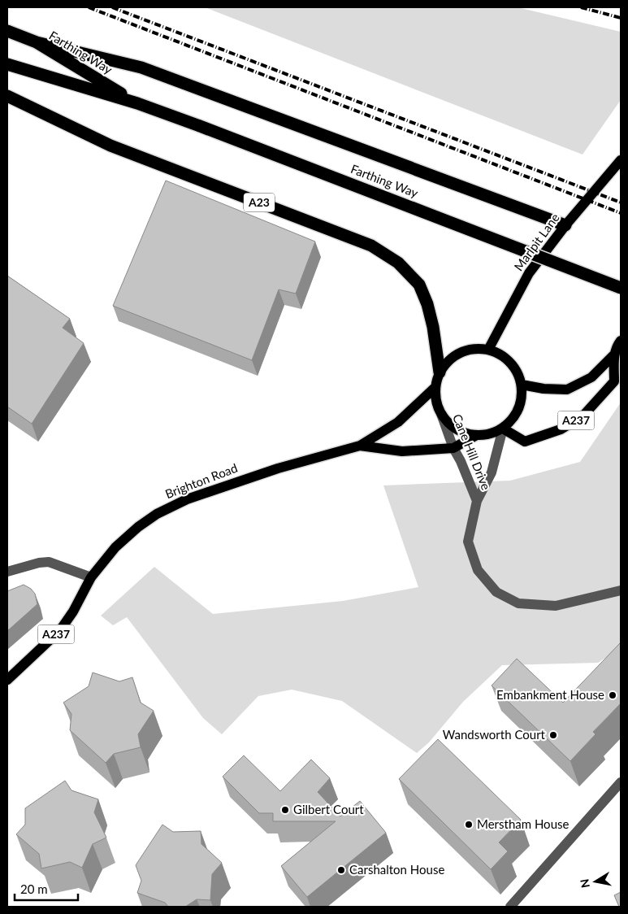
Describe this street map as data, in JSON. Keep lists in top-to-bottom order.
{
  "streets": {
    "highway": ["Farthing Way", "A23"],
    "main road": ["Marlpit Lane", "A237", "Brighton Road"],
    "street": ["Cane Hill Drive"]
  },
  "crossings": [
    ["A23", "Marlpit Lane"],
    ["A23", "A237"],
    ["A23", "Cane Hill Drive"],
    ["A23", "Brighton Road"],
    ["Marlpit Lane", "A237"],
    ["Marlpit Lane", "Cane Hill Drive"],
    ["Marlpit Lane", "Brighton Road"],
    ["A237", "Cane Hill Drive"],
    ["A237", "Brighton Road"],
    ["Cane Hill Drive", "Brighton Road"]
  ],
  "places": [
    "Embankment House",
    "Wandsworth Court",
    "Gilbert Court",
    "Merstham House",
    "Carshalton House"
  ],
  "scale_bar": "20 m",
  "north": "left"
}
